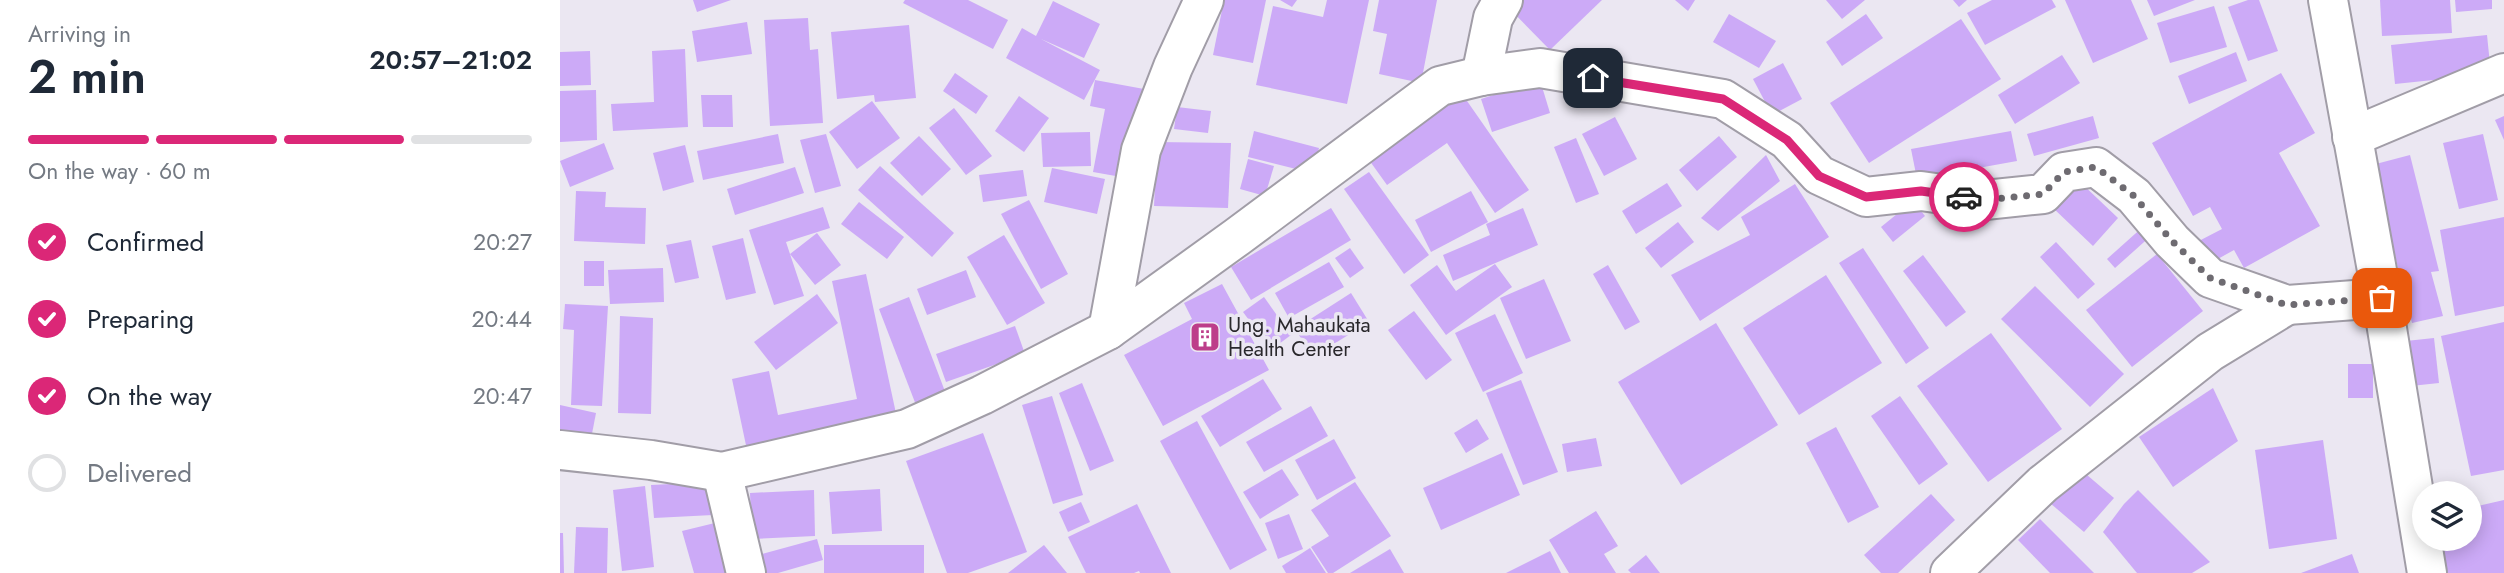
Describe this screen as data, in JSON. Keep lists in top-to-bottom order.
{
  "places": {
    "building": ["Ung. Mahaukata Health Center"]
  },
  "page": {
    "heading": ["2 min", "Arriving in", "20:57–21:02"],
    "bar": "On the way · 60 m",
    "list": [
      ["Confirmed", "20:27"],
      ["Preparing", "20:44"],
      ["On the way", "20:47"],
      "Delivered"
    ]
  }
}
